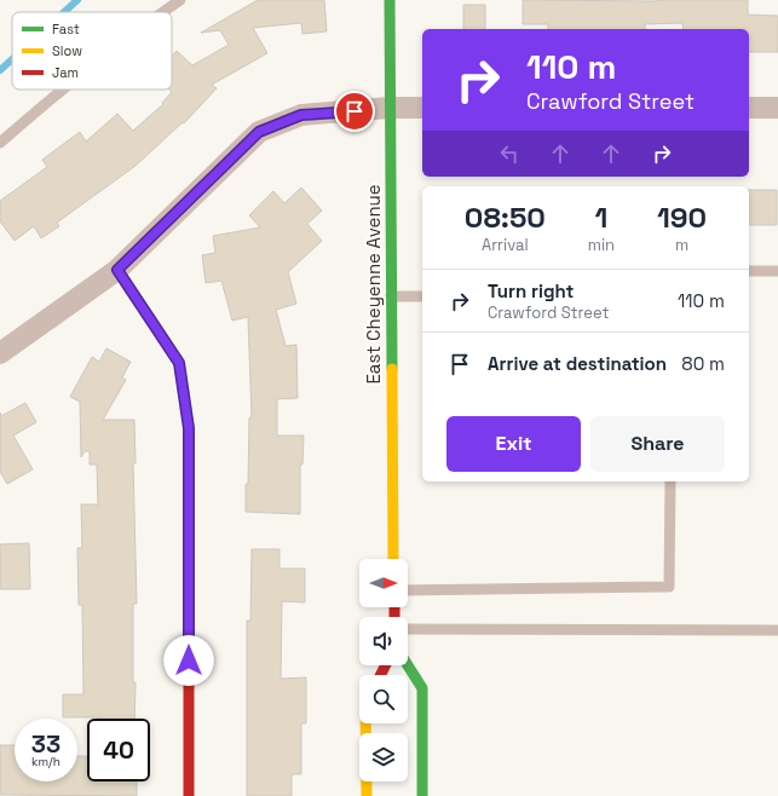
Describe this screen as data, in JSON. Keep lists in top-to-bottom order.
{
  "streets": {
    "main road": ["East Cheyenne Avenue"]
  },
  "legend": ["Fast", "Slow", "Jam"],
  "north": "right",
  "page": {
    "turn": ["110 m", "Crawford Street"],
    "eta": [
      "08:50",
      "Arrival",
      "1",
      "min",
      "190",
      "m"
    ],
    "list": [
      {
        "name": "Turn right",
        "note": "Crawford Street",
        "value": "110 m"
      },
      {
        "name": "Arrive at destination",
        "value": "80 m"
      }
    ],
    "buttons": ["Exit", "Share"],
    "speed": "33 km/h",
    "limit": "40"
  }
}
